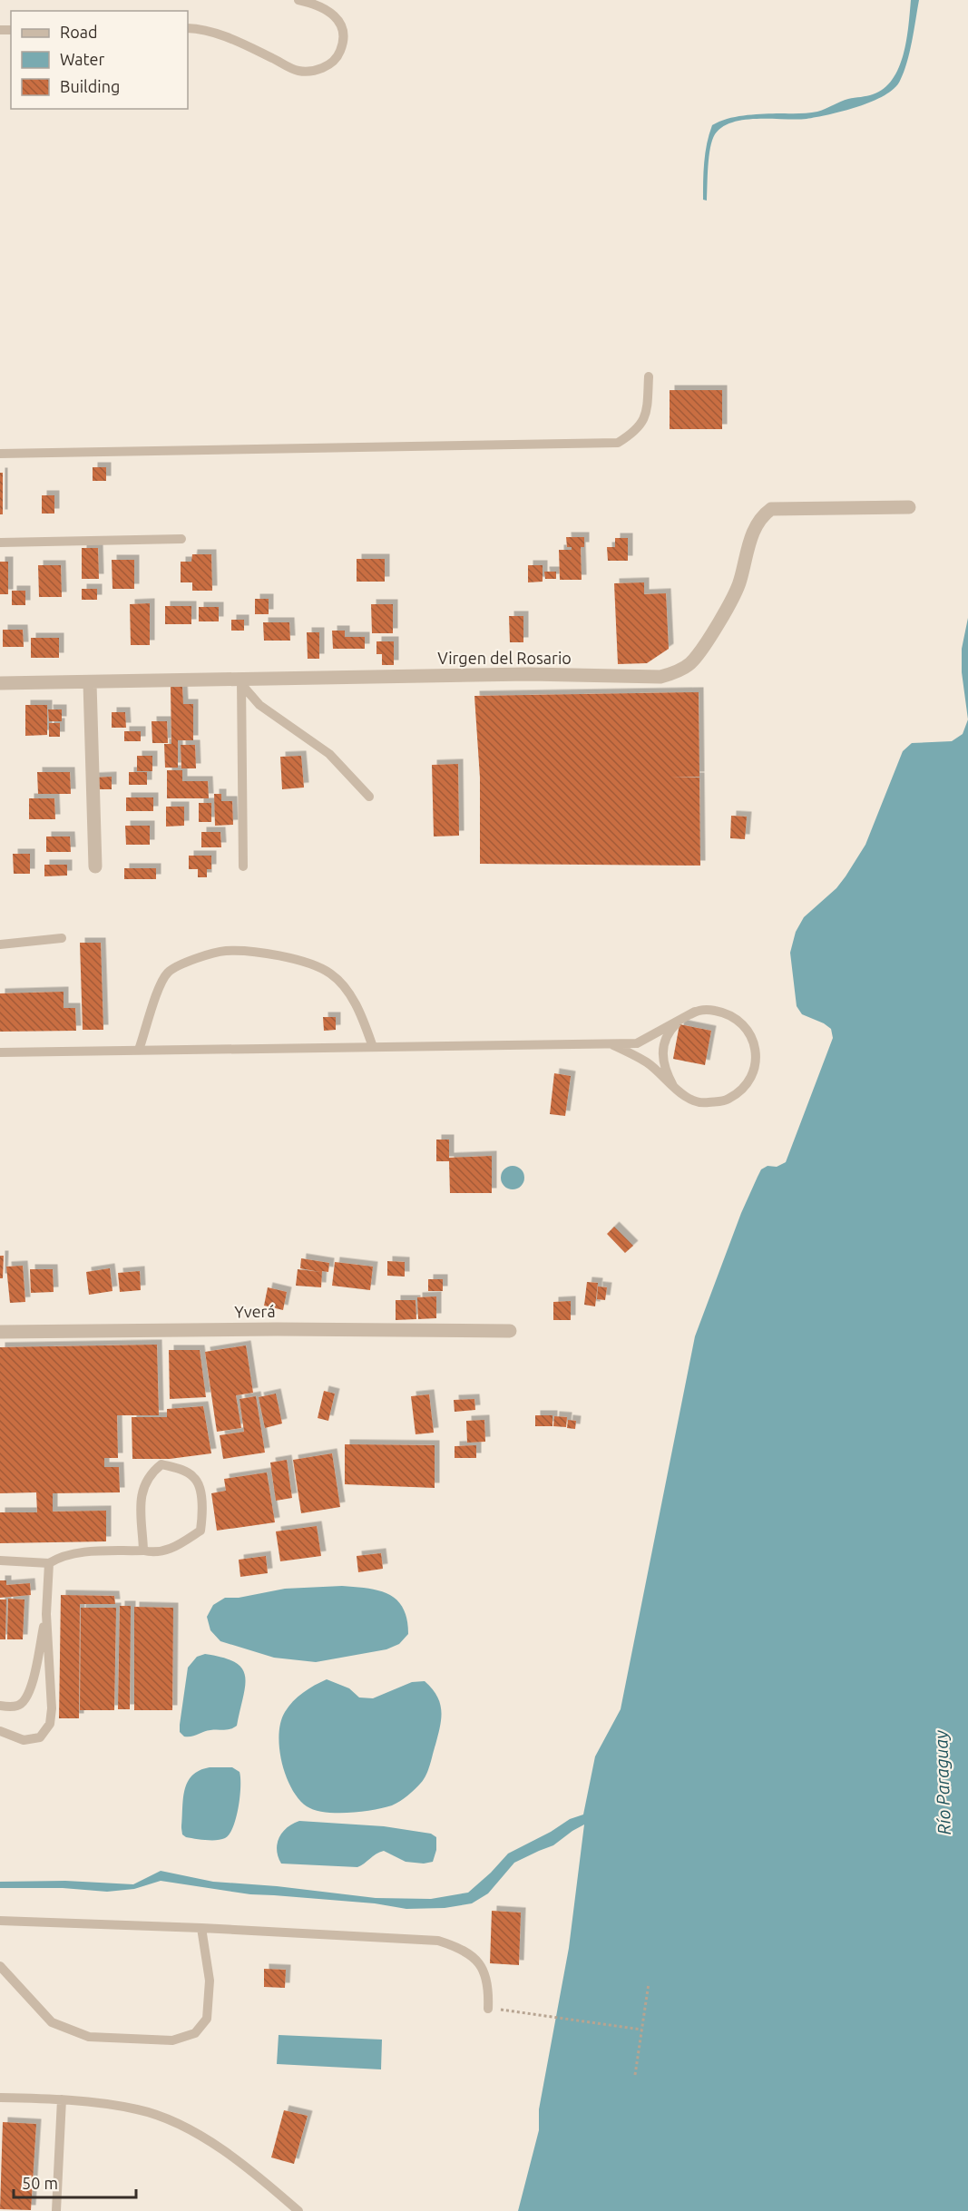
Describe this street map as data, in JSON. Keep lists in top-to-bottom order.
{
  "streets": {
    "street": ["Virgen del Rosario", "Yverá"]
  },
  "water": ["Río Paraguay"],
  "legend": ["Road", "Water", "Building"],
  "scale_bar": "50 m"
}
